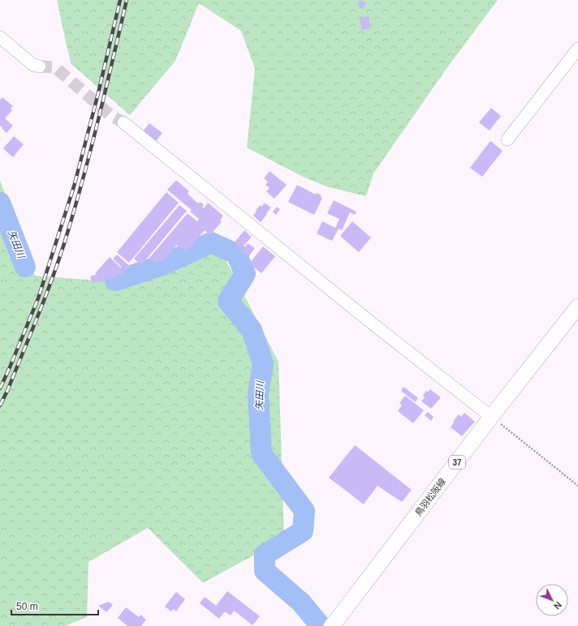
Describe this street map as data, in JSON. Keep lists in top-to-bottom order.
{
  "streets": {
    "main road": ["37", "鳥羽松阪線"]
  },
  "water": ["矢田川"],
  "scale_bar": "50 m",
  "north": "bottom right"
}
